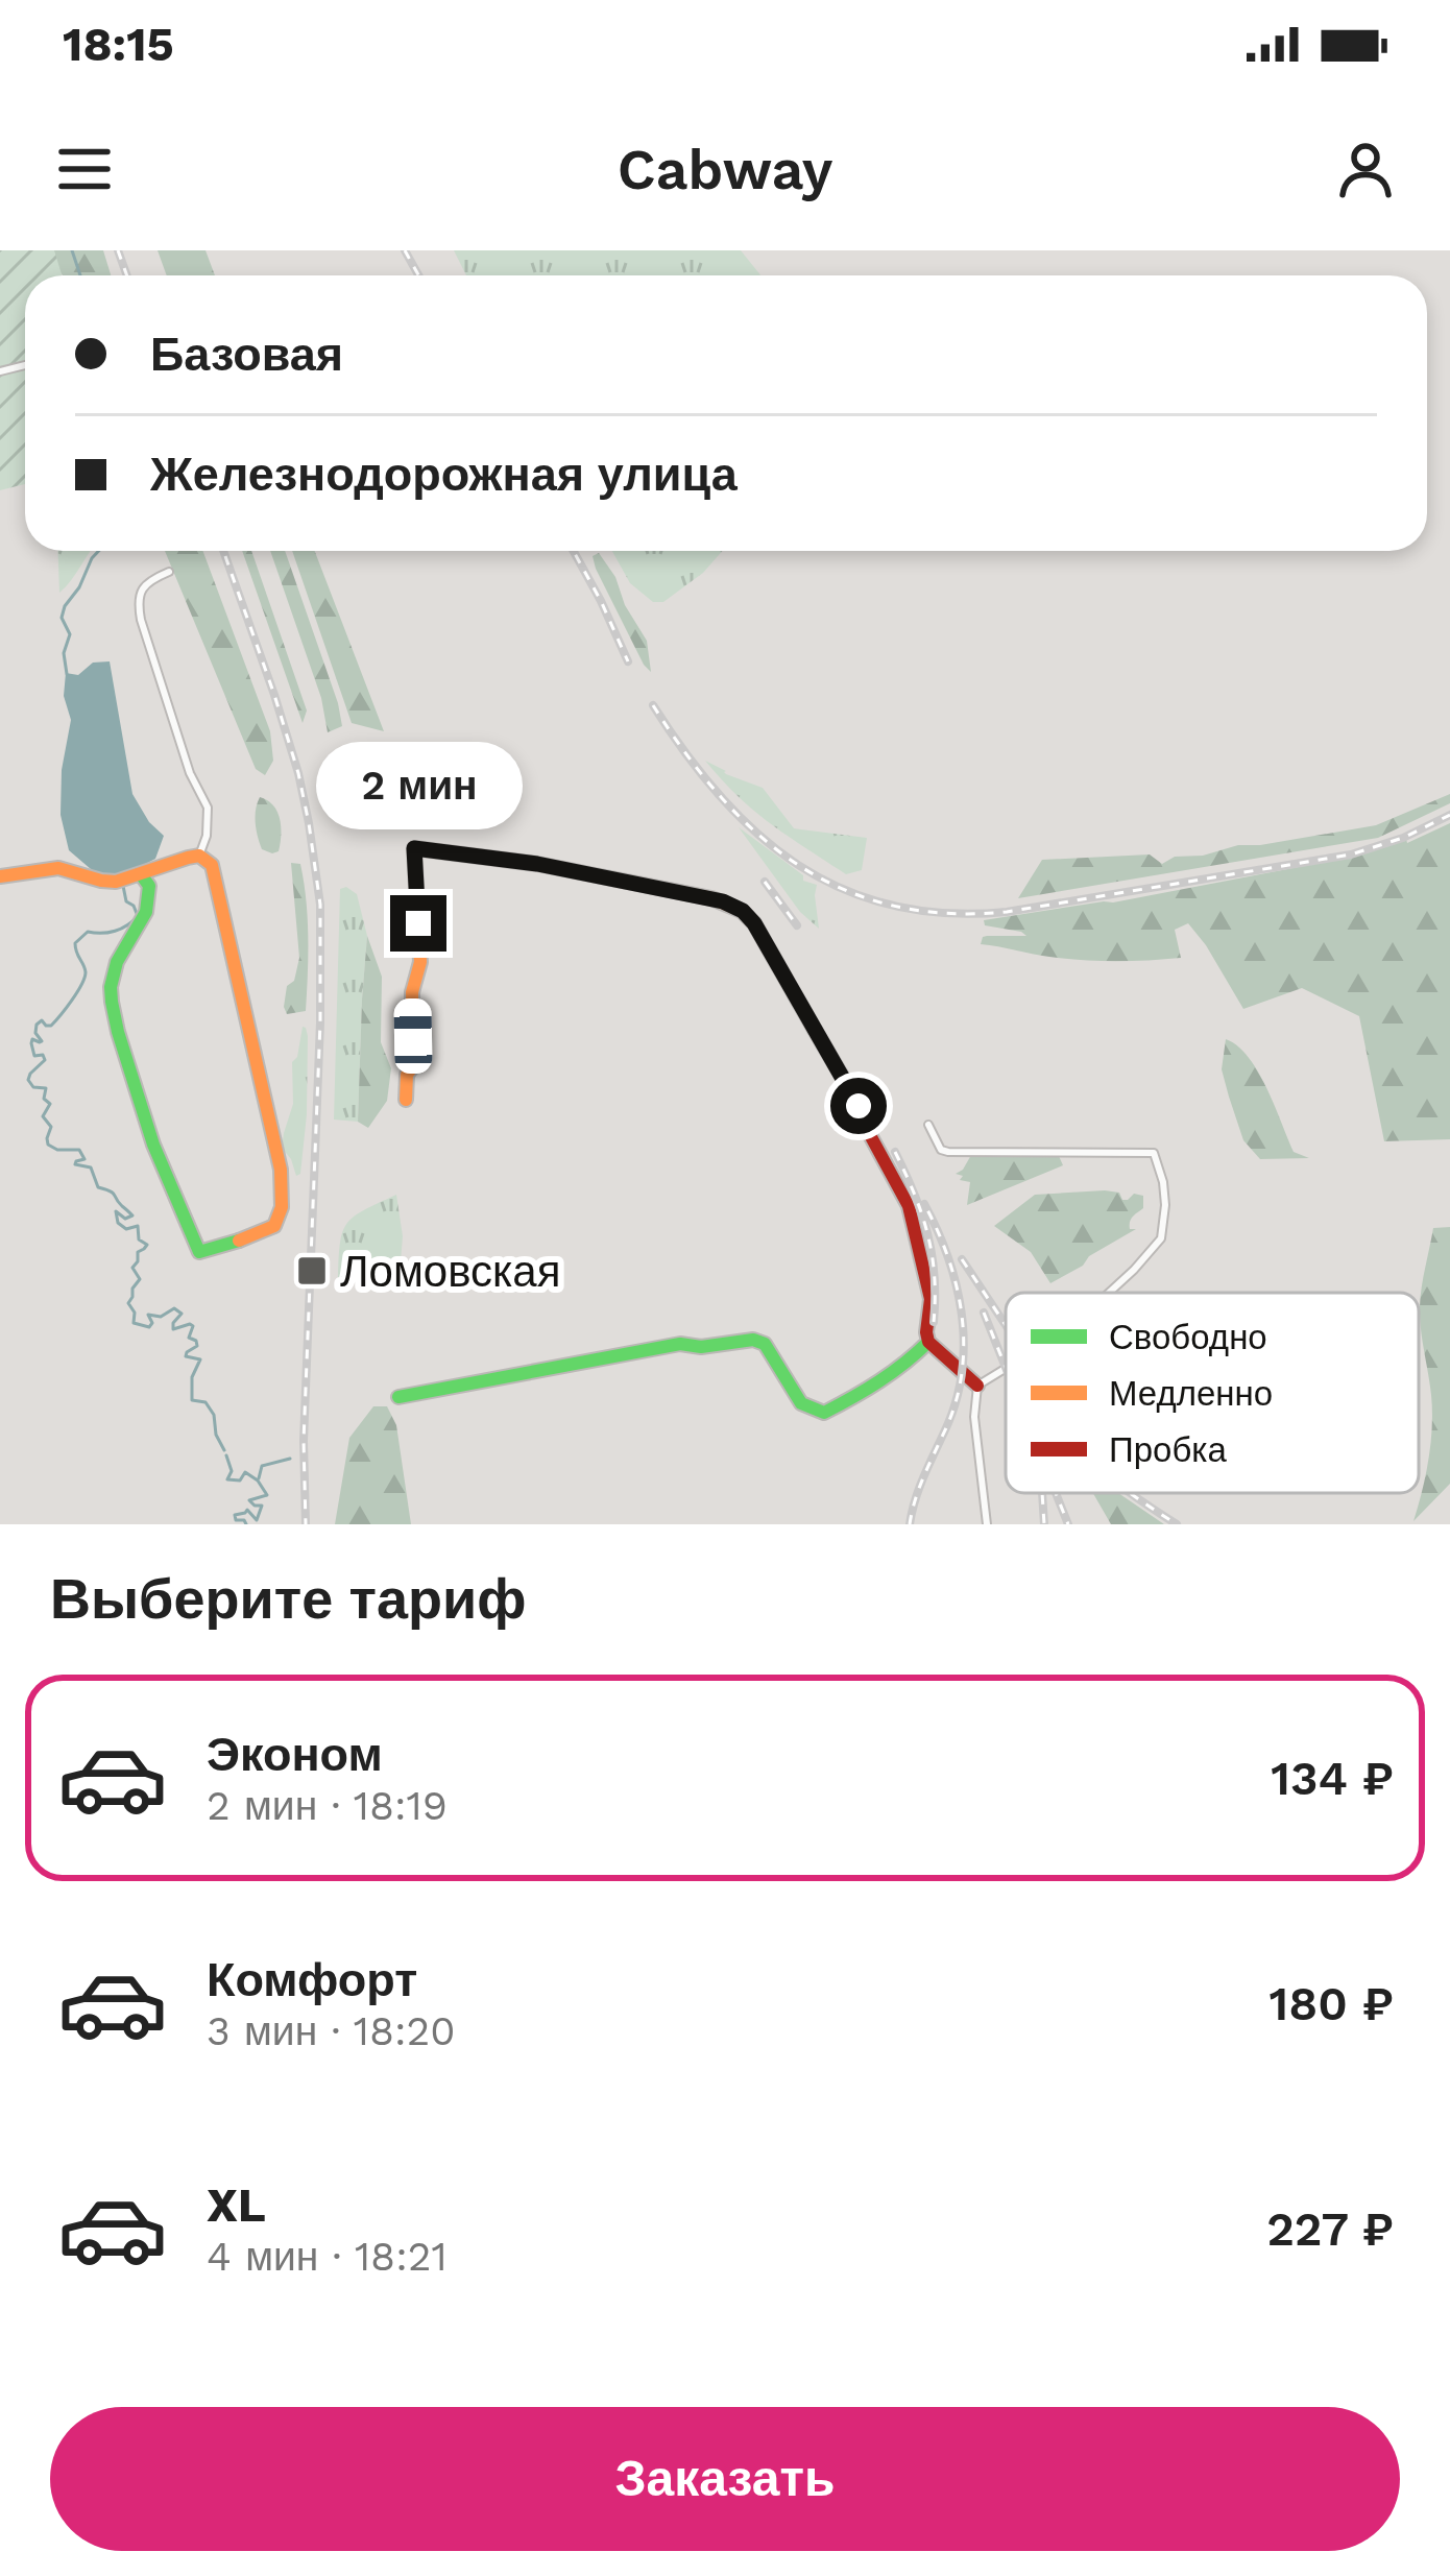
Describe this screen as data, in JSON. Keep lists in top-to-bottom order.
{
  "places": {
    "transit": ["Ломовская"]
  },
  "legend": ["Свободно", "Медленно", "Пробка"],
  "page": {
    "status": "18:15",
    "header": "Cabway",
    "banner": ["Базовая", "Железнодорожная улица"],
    "bubble": "2 мин",
    "heading": "Выберите тариф",
    "list": [
      {
        "name": "Эконом",
        "note": "2 мин · 18:19",
        "value": "134 ₽"
      },
      {
        "name": "Комфорт",
        "note": "3 мин · 18:20",
        "value": "180 ₽"
      },
      {
        "name": "XL",
        "note": "4 мин · 18:21",
        "value": "227 ₽"
      }
    ],
    "buttons": "Заказать"
  }
}
